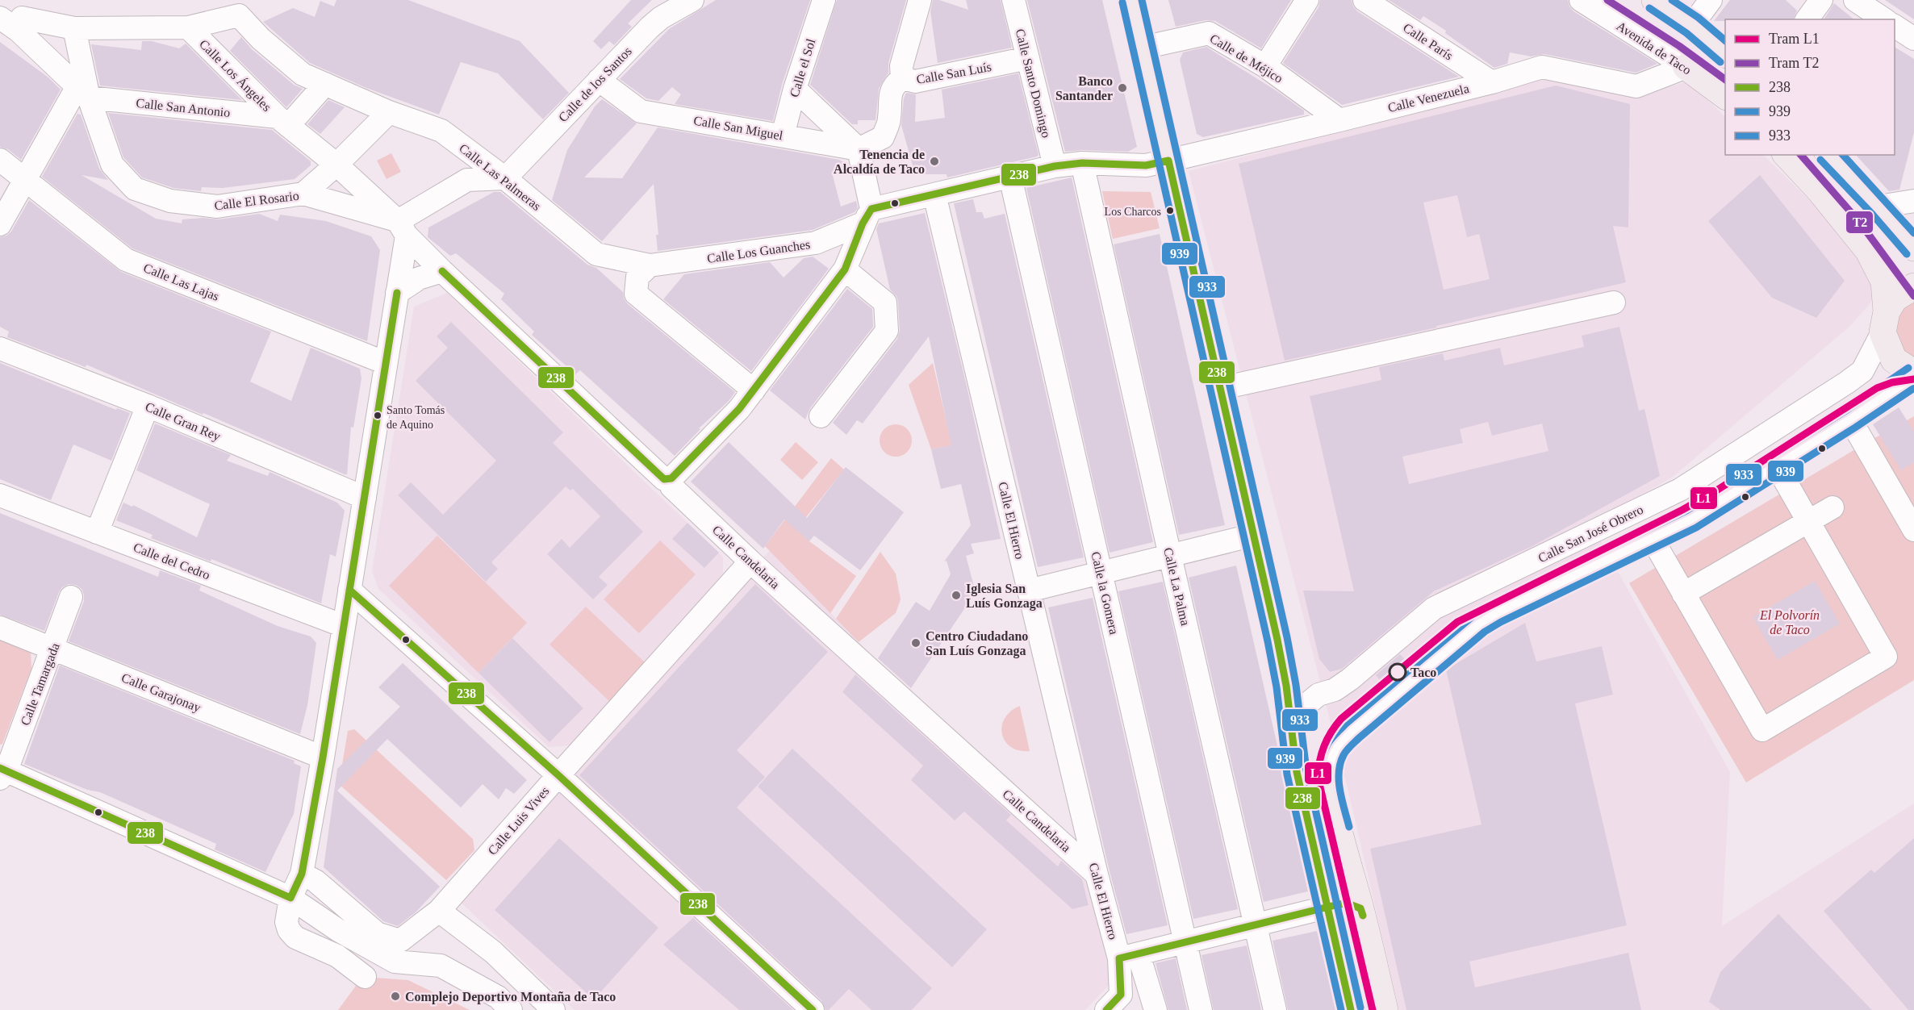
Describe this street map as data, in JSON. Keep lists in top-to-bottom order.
{
  "streets": {
    "main road": ["Avenida de Taco"],
    "street": [
      "Calle París",
      "Calle de Méjico",
      "Calle el Sol",
      "Calle San Luís",
      "Calle Los Ángeles",
      "Calle Santo Domingo",
      "Calle de los Santos",
      "Calle Venezuela",
      "Calle San Antonio",
      "Calle San Miguel",
      "Calle Las Palmeras",
      "Calle El Rosario",
      "Calle Los Guanches",
      "Calle Las Lajas",
      "Calle Gran Rey",
      "Calle El Hierro",
      "Calle San José Obrero",
      "Calle Candelaria",
      "Calle del Cedro",
      "Calle La Palma",
      "Calle la Gomera",
      "Calle Tamargada",
      "Calle Garajonay",
      "Calle Luis Vives"
    ]
  },
  "crossings": [
    ["Calle París", "Calle Venezuela"],
    ["Avenida de Taco", "Calle Venezuela"],
    ["Calle de Méjico", "Calle Venezuela"],
    ["Calle el Sol", "Calle San Miguel"],
    ["Calle San Luís", "Calle Santo Domingo"],
    ["Calle Los Ángeles", "Calle San Antonio"],
    ["Calle Los Ángeles", "Calle Las Palmeras"],
    ["Calle Los Ángeles", "Calle El Rosario"],
    ["Calle Santo Domingo", "Calle Venezuela"],
    ["Calle de los Santos", "Calle San Miguel"],
    ["Calle de los Santos", "Calle Las Palmeras"],
    ["Calle Venezuela", "Calle Los Guanches"],
    ["Calle Venezuela", "Calle La Palma"],
    ["Calle Venezuela", "Calle la Gomera"],
    ["Calle San Antonio", "Calle El Rosario"],
    ["Calle Las Palmeras", "Calle Los Guanches"],
    ["Calle Los Guanches", "Calle El Hierro"],
    ["Calle Los Guanches", "Calle la Gomera"],
    ["Calle El Hierro", "Calle Candelaria"],
    ["Calle Candelaria", "Calle Luis Vives"],
    ["Calle Tamargada", "Calle Garajonay"]
  ],
  "parks": ["El Polvorín de Taco"],
  "places": [
    "Banco Santander",
    "Tenencia de Alcaldía de Taco",
    "Los Charcos",
    "Santo Tomás de Aquino",
    "Iglesia San Luís Gonzaga",
    "Centro Ciudadano San Luís Gonzaga",
    "Taco",
    "Complejo Deportivo Montaña de Taco"
  ],
  "lines": [
    "tram line T2",
    "transit line 933",
    "transit line 939",
    "transit line 238",
    "tram line L1"
  ],
  "legend": [
    "Tram L1",
    "Tram T2",
    "238",
    "939",
    "933"
  ]
}
